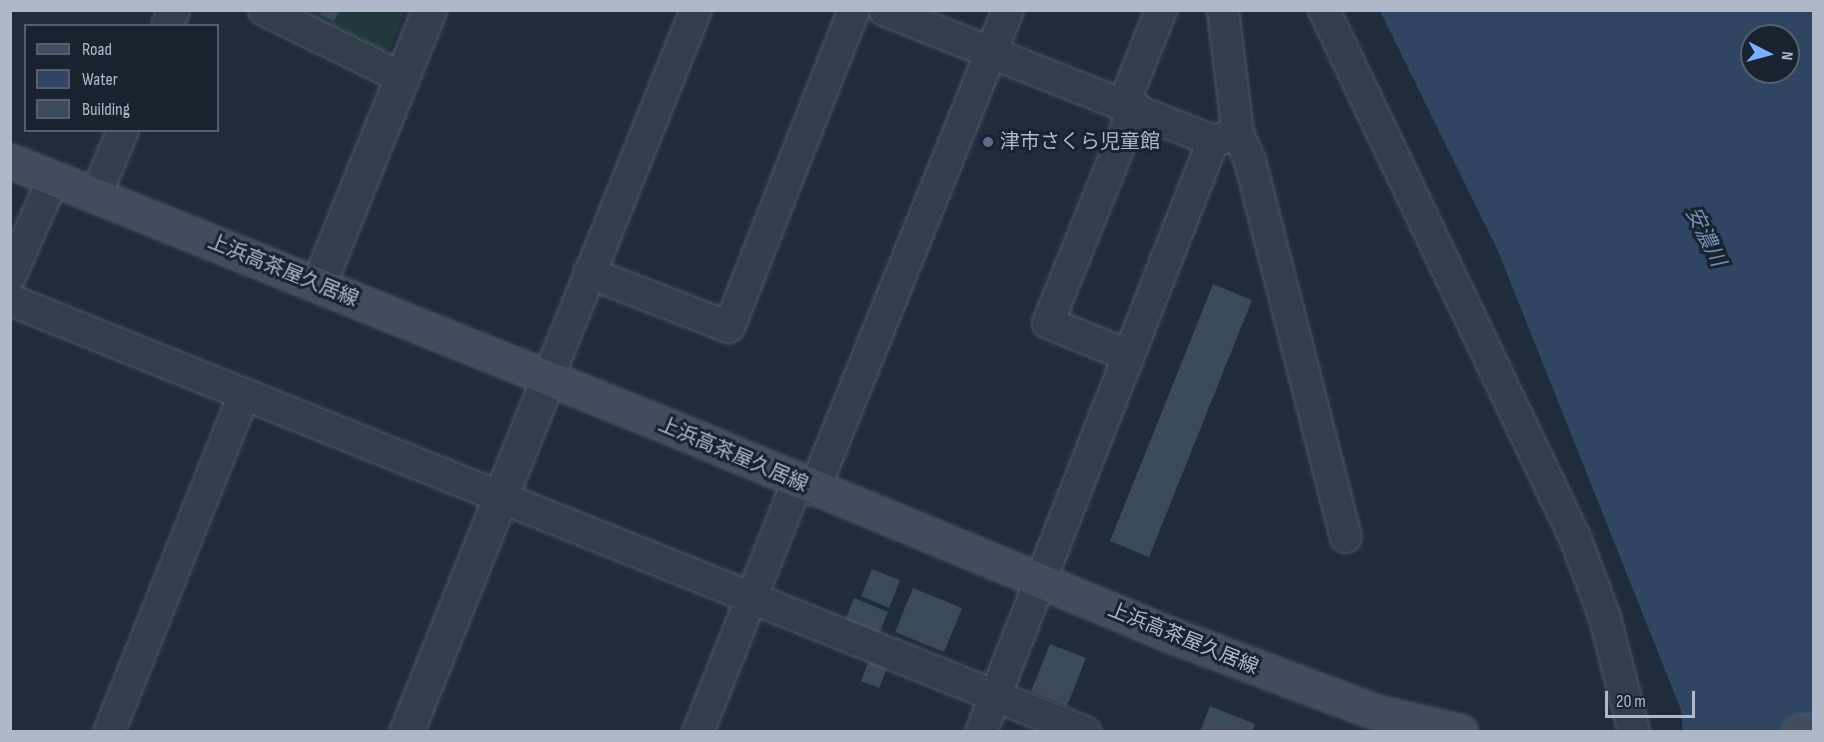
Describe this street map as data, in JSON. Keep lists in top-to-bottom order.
{
  "streets": {
    "main road": ["上浜高茶屋久居線"]
  },
  "water": ["安濃川"],
  "places": ["津市さくら児童館"],
  "legend": ["Road", "Water", "Building"],
  "scale_bar": "20 m",
  "north": "right"
}
